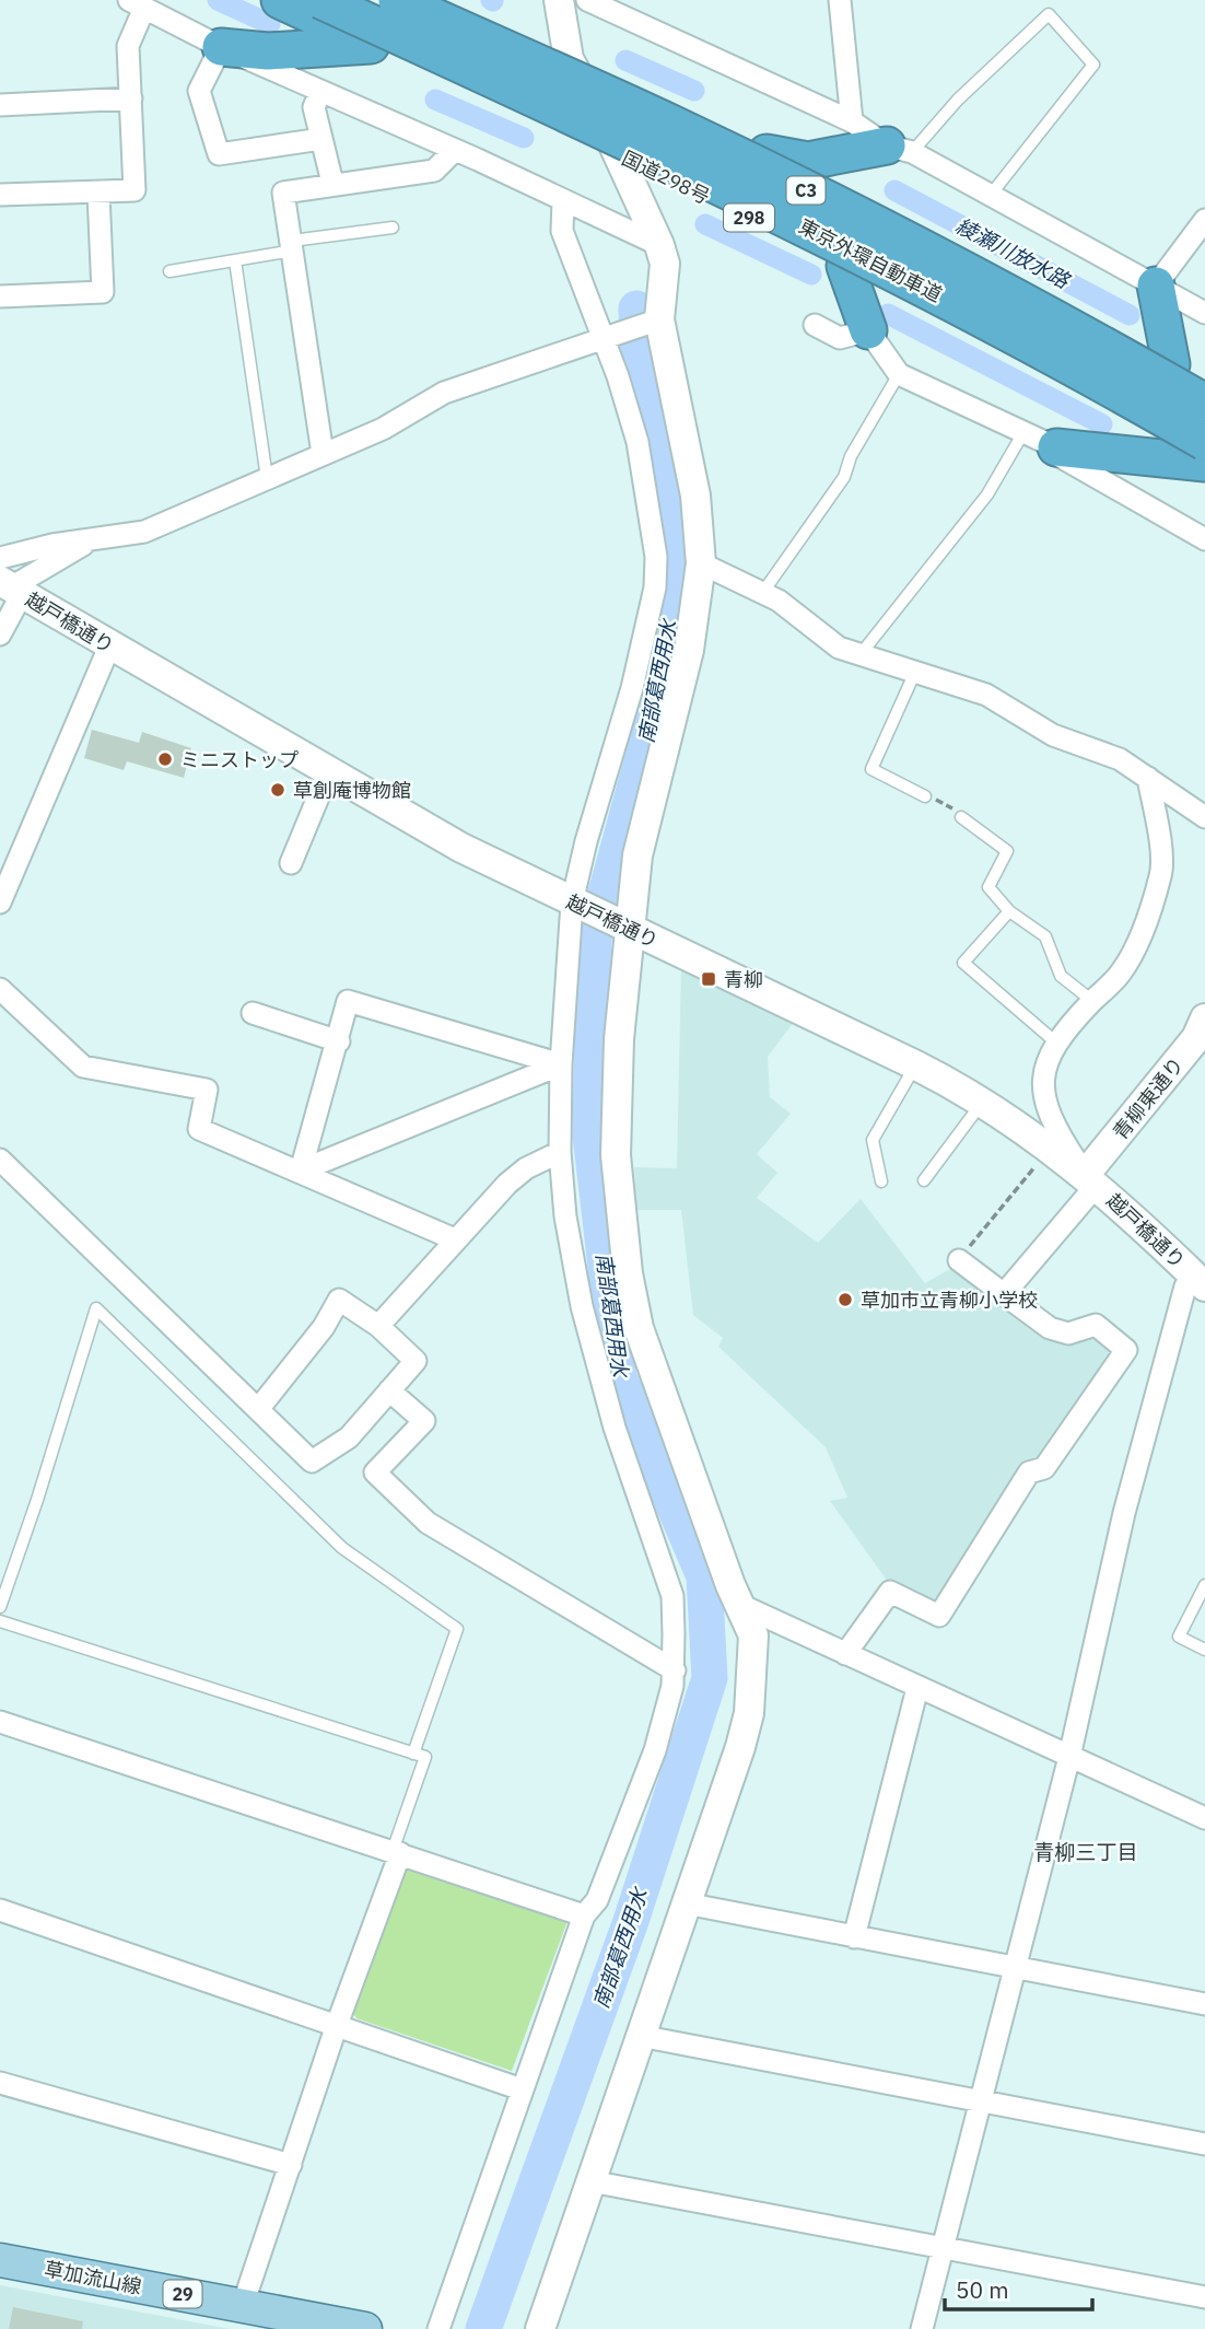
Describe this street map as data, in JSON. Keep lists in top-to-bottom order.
{
  "streets": {
    "highway": [
      "国道298号",
      "C3",
      "298",
      "東京外環自動車道"
    ],
    "main road": ["草加流山線", "29"],
    "street": ["越戸橋通り", "青柳東通り"]
  },
  "crossings": [
    ["越戸橋通り", "青柳東通り"]
  ],
  "districts": ["青柳三丁目"],
  "water": ["綾瀬川放水路", "南部葛西用水"],
  "places": {
    "other": ["ミニストップ", "草創庵博物館", "草加市立青柳小学校"],
    "transit": ["青柳"]
  },
  "scale_bar": "50 m"
}
